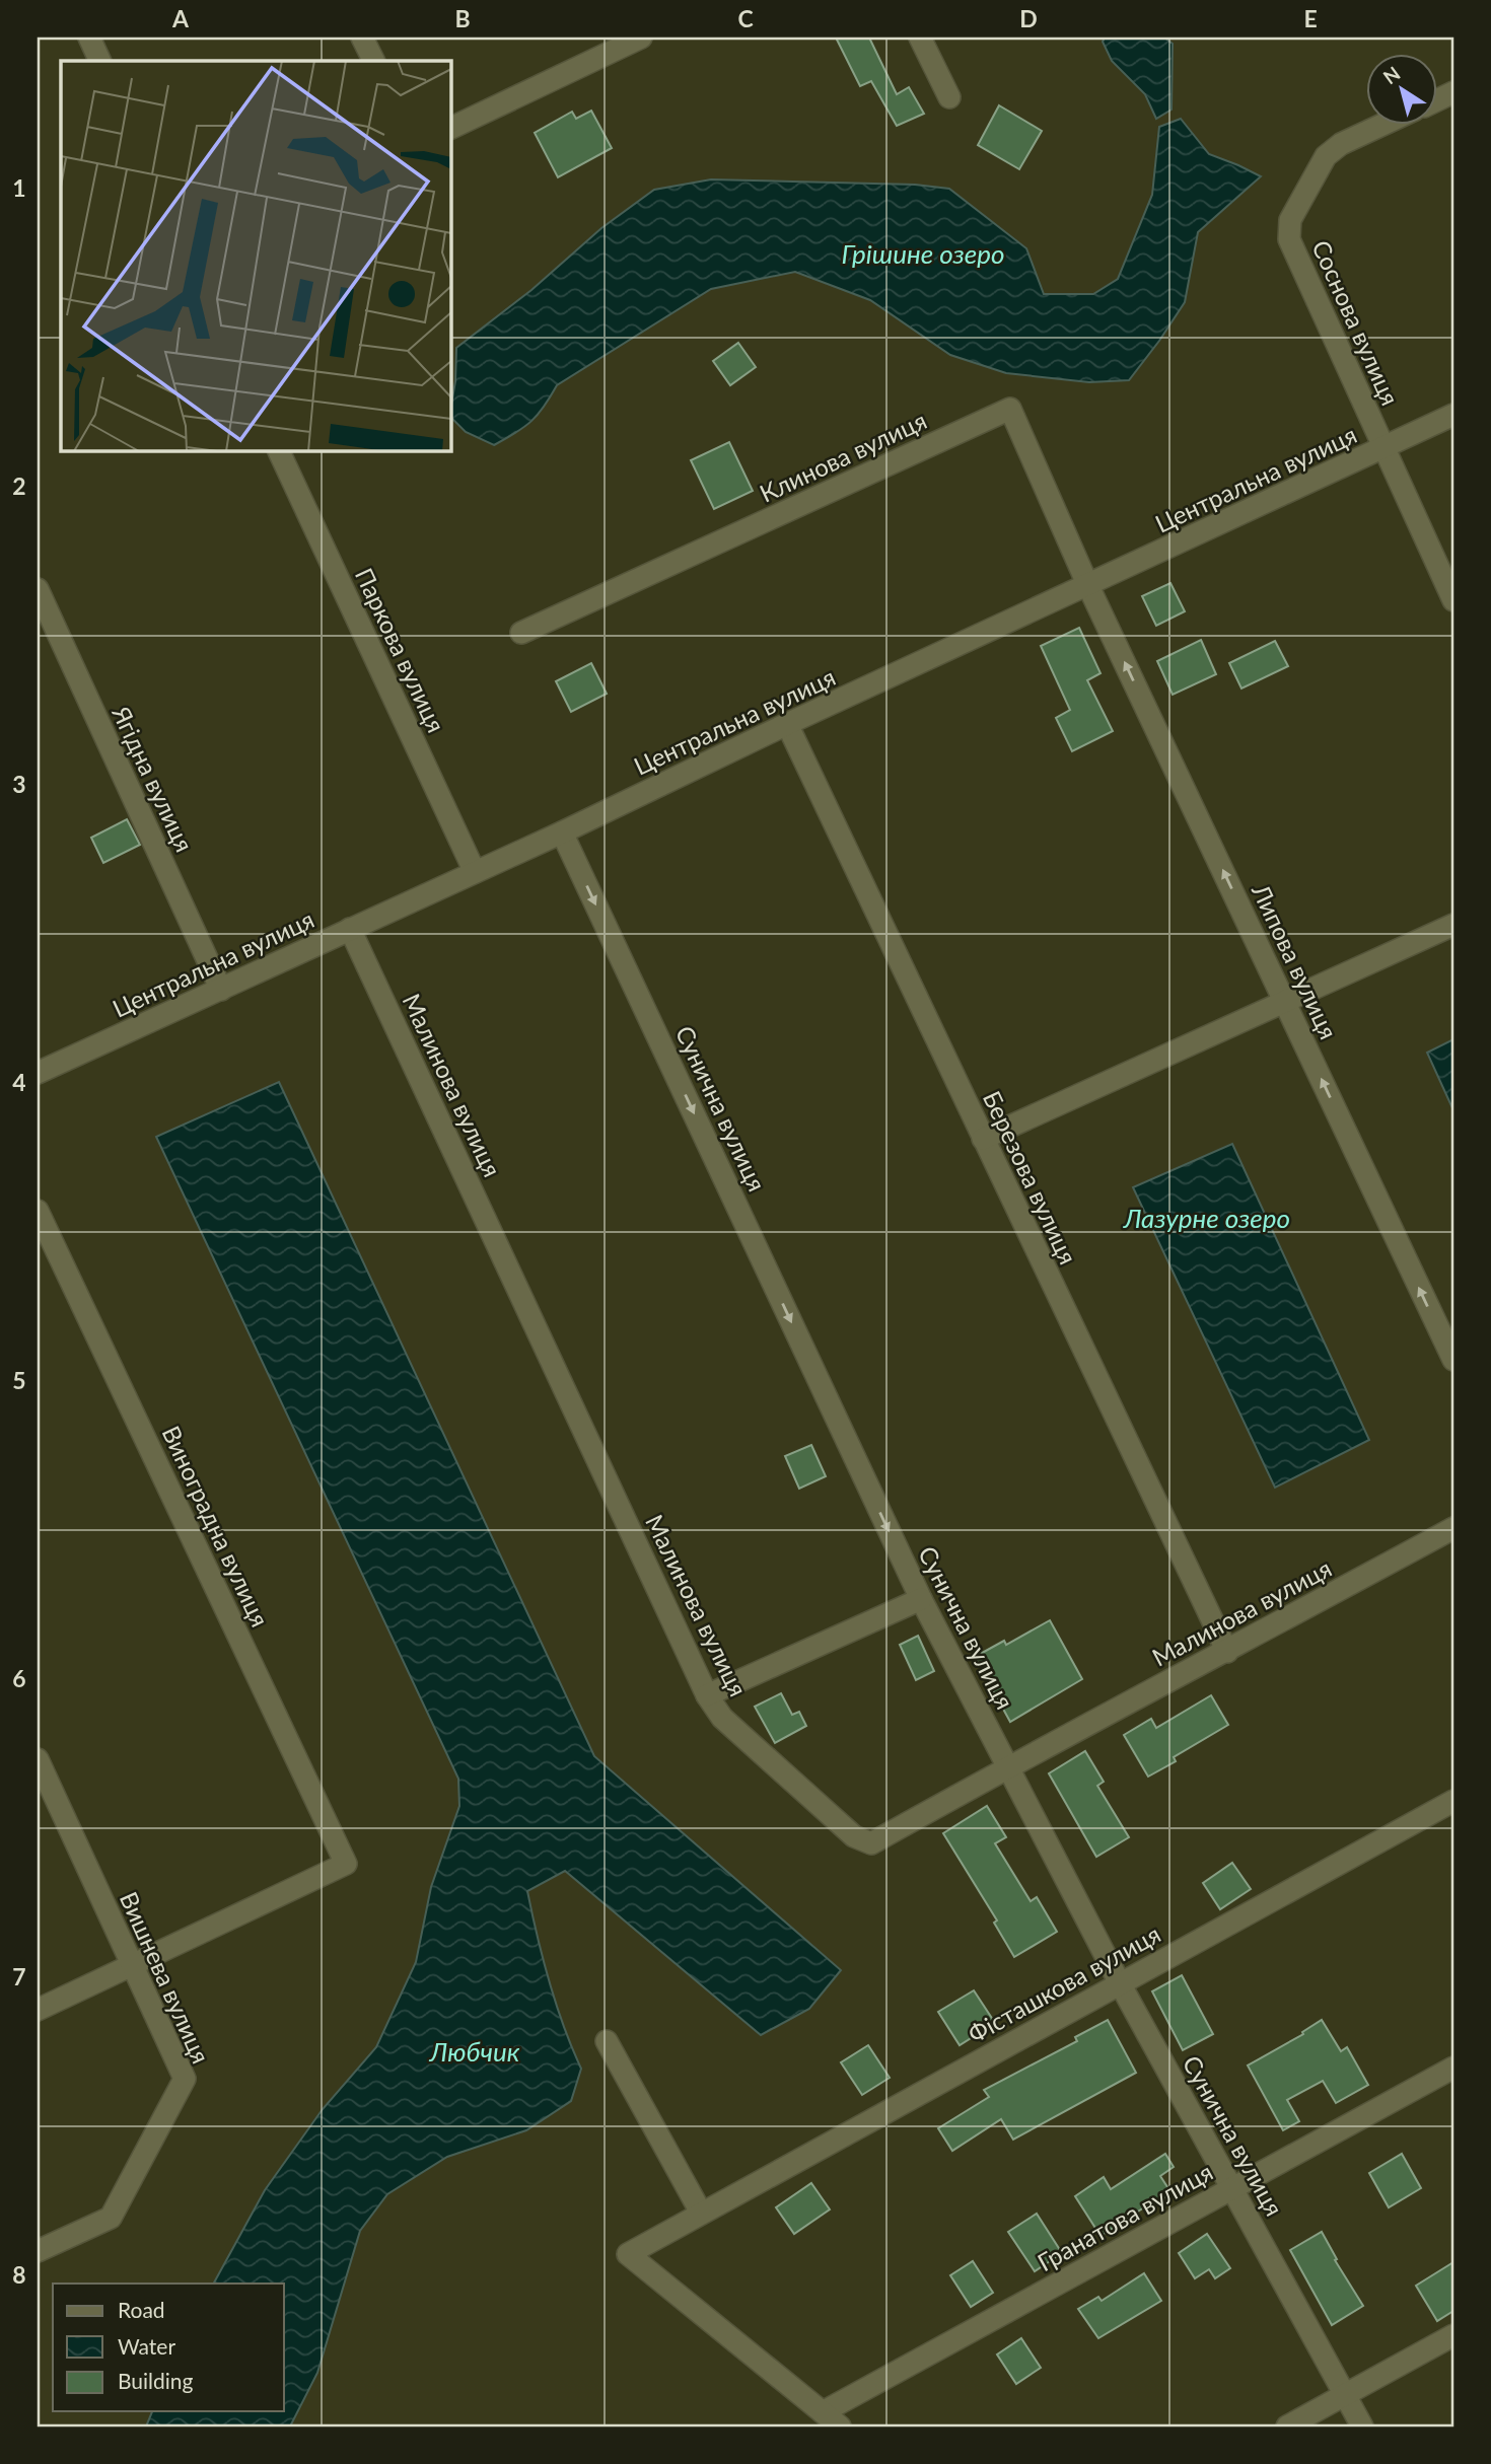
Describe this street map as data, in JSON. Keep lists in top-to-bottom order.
{
  "streets": {
    "street": [
      "Соснова вулиця",
      "Клинова вулиця",
      "Центральна вулиця",
      "Паркова вулиця",
      "Ягідна вулиця",
      "Липова вулиця",
      "Малинова вулиця",
      "Сунична вулиця",
      "Березова вулиця",
      "Виноградна вулиця",
      "Вишнева вулиця",
      "Фісташкова вулиця",
      "Гранатова вулиця"
    ]
  },
  "crossings": [
    ["Соснова вулиця", "Центральна вулиця"],
    ["Клинова вулиця", "Центральна вулиця"],
    ["Клинова вулиця", "Липова вулиця"],
    ["Центральна вулиця", "Паркова вулиця"],
    ["Центральна вулиця", "Ягідна вулиця"],
    ["Центральна вулиця", "Липова вулиця"],
    ["Центральна вулиця", "Малинова вулиця"],
    ["Центральна вулиця", "Сунична вулиця"],
    ["Центральна вулиця", "Березова вулиця"],
    ["Малинова вулиця", "Сунична вулиця"],
    ["Малинова вулиця", "Березова вулиця"],
    ["Сунична вулиця", "Фісташкова вулиця"],
    ["Сунична вулиця", "Гранатова вулиця"],
    ["Виноградна вулиця", "Вишнева вулиця"],
    ["Фісташкова вулиця", "Гранатова вулиця"]
  ],
  "one_way": ["Липова вулиця", "Сунична вулиця"],
  "water": ["Грішине озеро", "Лазурне озеро", "Любчик"],
  "legend": ["Road", "Water", "Building"],
  "north": "top left",
  "grid": {
    "columns": [
      "A",
      "B",
      "C",
      "D",
      "E"
    ],
    "rows": [
      "1",
      "2",
      "3",
      "4",
      "5",
      "6",
      "7",
      "8"
    ]
  }
}
